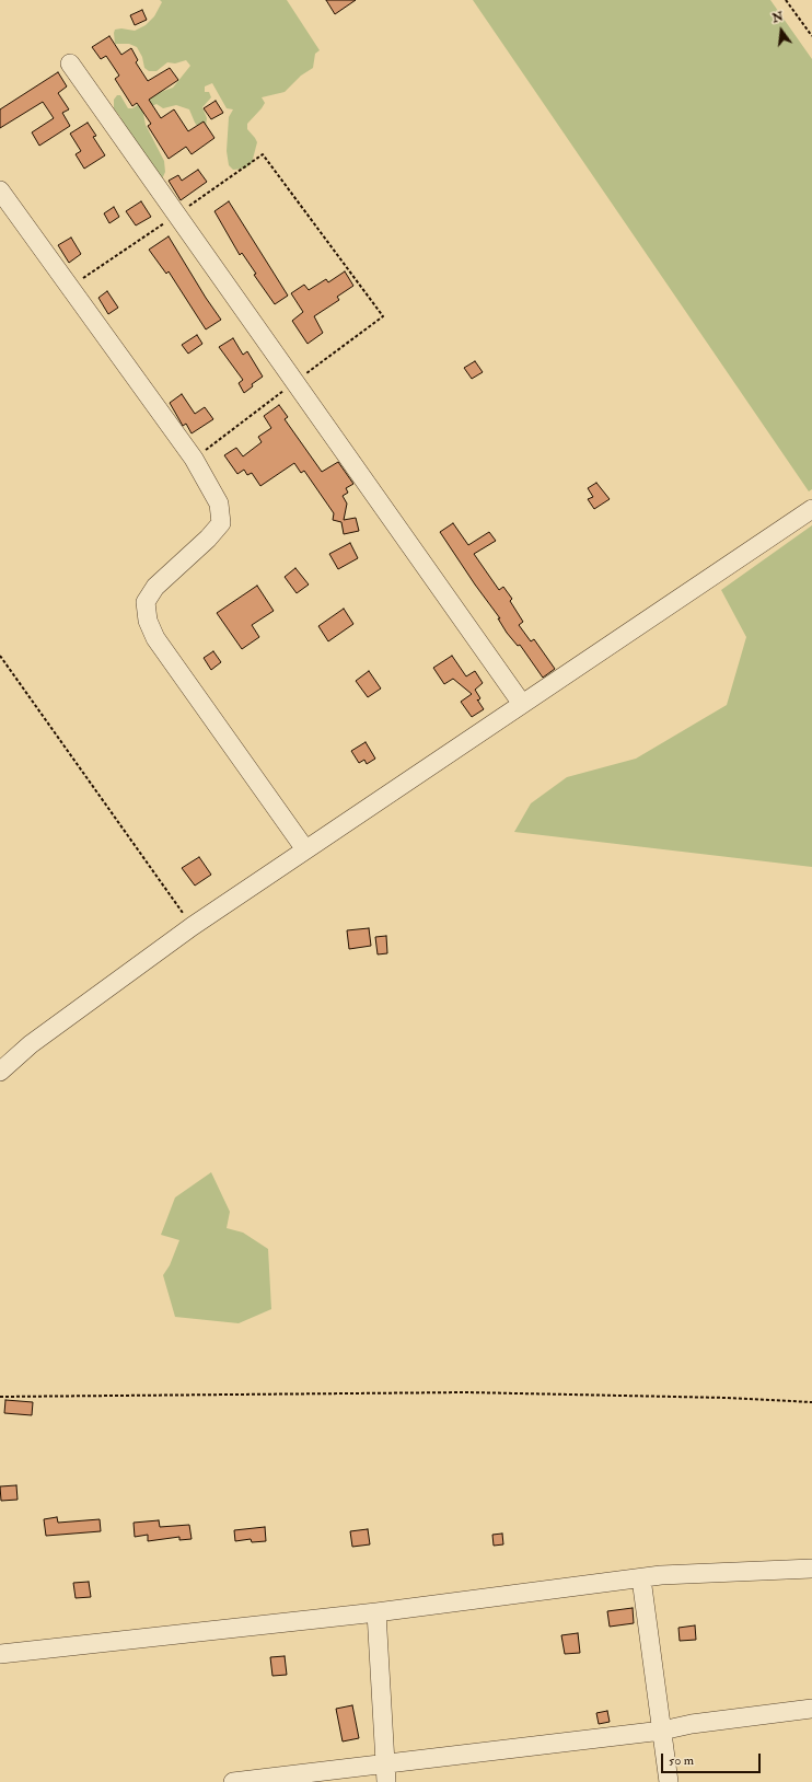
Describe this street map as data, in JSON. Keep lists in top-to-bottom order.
{
  "scale_bar": "50 m",
  "north": "top"
}
